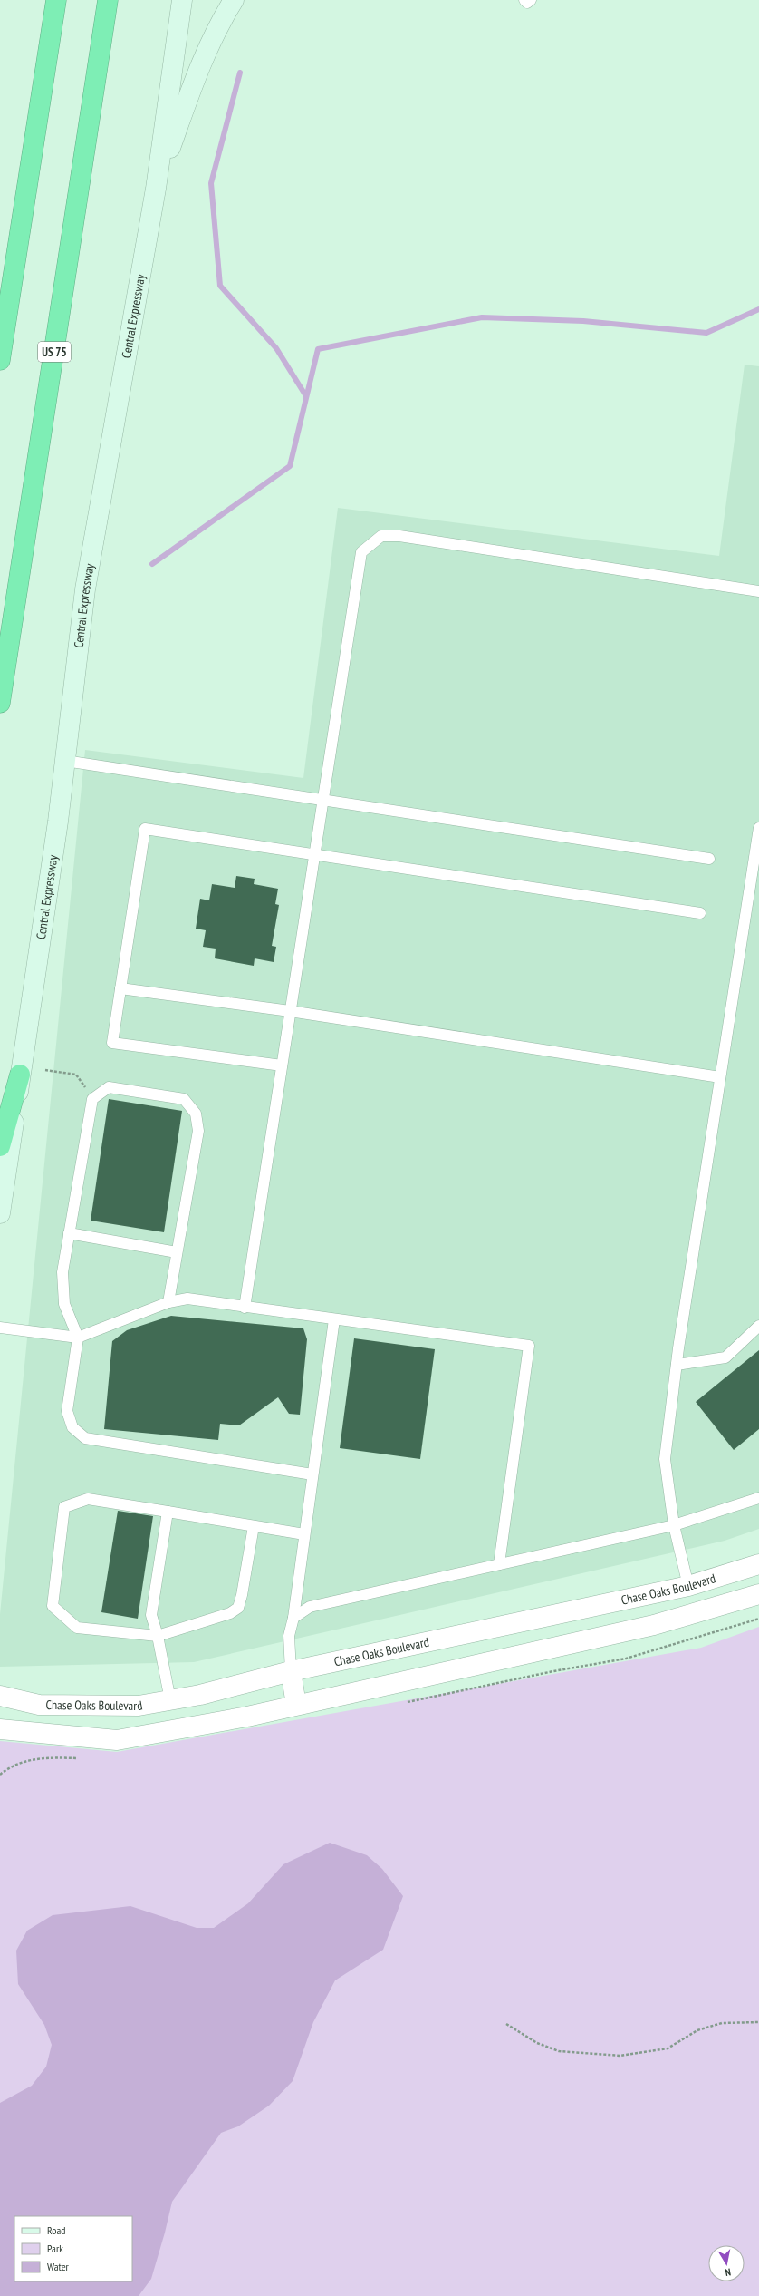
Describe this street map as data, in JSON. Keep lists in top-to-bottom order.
{
  "streets": {
    "highway": ["US 75"],
    "main road": ["Central Expressway"],
    "street": ["Chase Oaks Boulevard"]
  },
  "legend": ["Road", "Park", "Water"],
  "north": "bottom"
}
